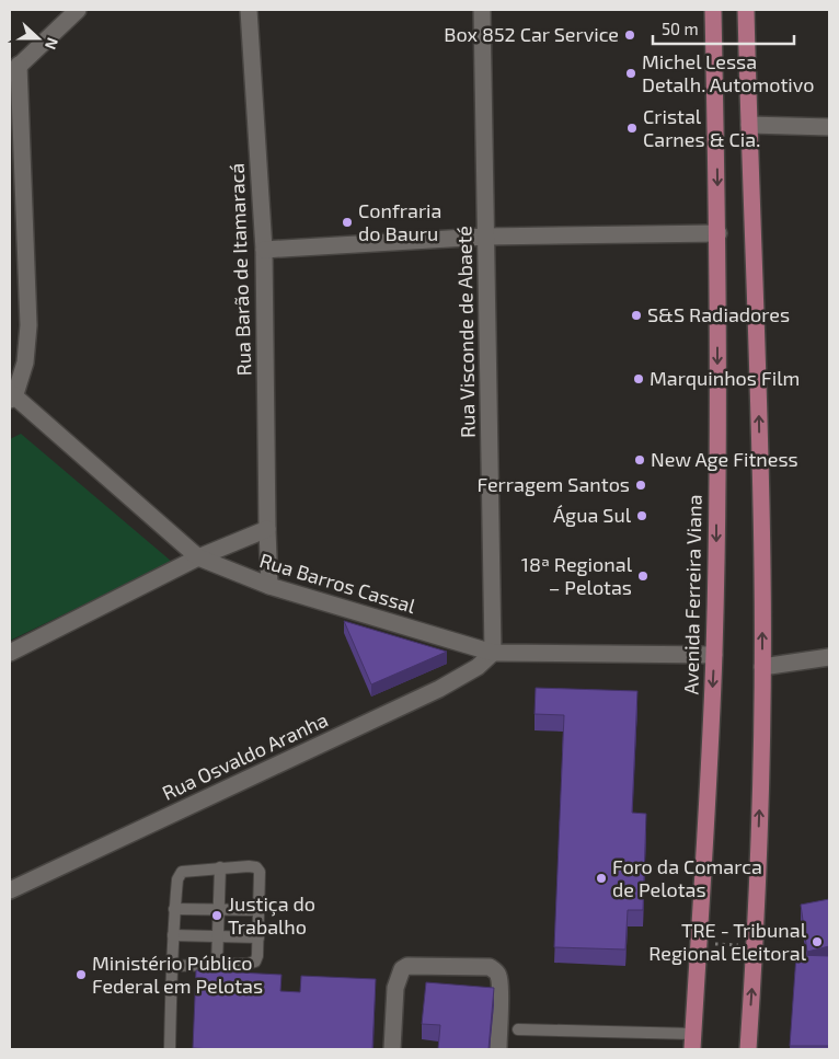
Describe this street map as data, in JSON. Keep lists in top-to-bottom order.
{
  "streets": {
    "main road": ["Avenida Ferreira Viana"],
    "street": [
      "Rua Barão de Itamaracá",
      "Rua Visconde de Abaeté",
      "Rua Barros Cassal",
      "Rua Osvaldo Aranha"
    ]
  },
  "crossings": [
    ["Rua Barão de Itamaracá", "Rua Barros Cassal"],
    ["Rua Visconde de Abaeté", "Rua Barros Cassal"],
    ["Rua Visconde de Abaeté", "Rua Osvaldo Aranha"],
    ["Rua Barros Cassal", "Avenida Ferreira Viana"],
    ["Rua Barros Cassal", "Rua Osvaldo Aranha"]
  ],
  "places": [
    "Box 852 Car Service",
    "Michel Lessa Detalh. Automotivo",
    "Cristal Carnes & Cia.",
    "Confraria do Bauru",
    "S&S Radiadores",
    "Marquinhos Film",
    "New Age Fitness",
    "Ferragem Santos",
    "Água Sul",
    "18ª Regional – Pelotas",
    "Foro da Comarca de Pelotas",
    "Justiça do Trabalho",
    "TRE - Tribunal Regional Eleitoral",
    "Ministério Público Federal em Pelotas"
  ],
  "scale_bar": "50 m",
  "north": "right"
}
